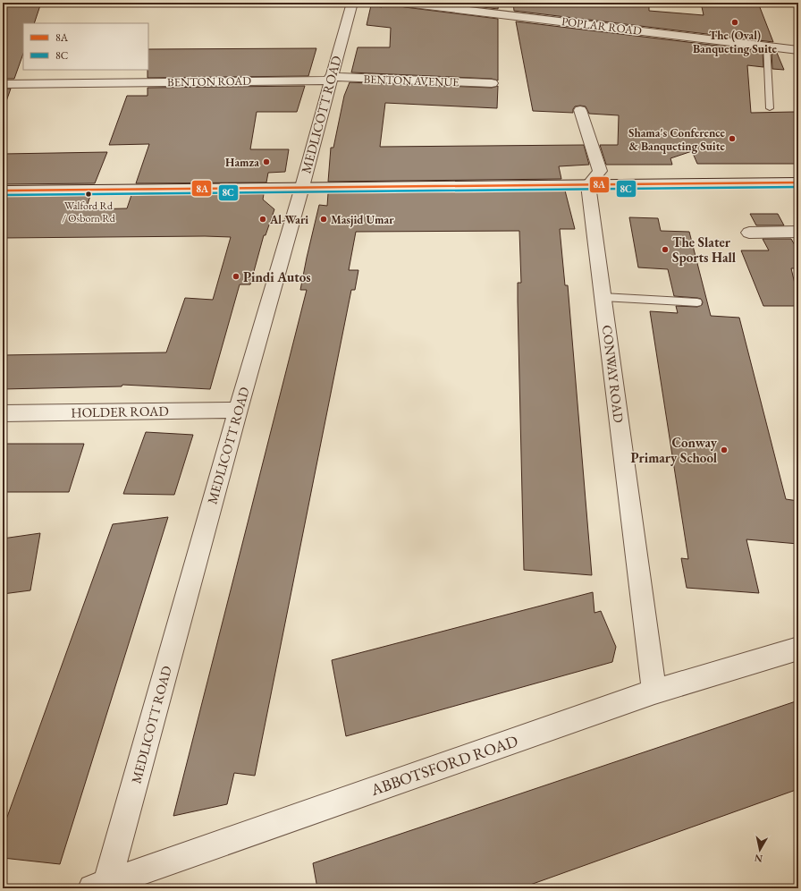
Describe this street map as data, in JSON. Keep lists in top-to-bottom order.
{
  "streets": {
    "street": [
      "POPLAR ROAD",
      "BENTON AVENUE",
      "BENTON ROAD",
      "MEDLICOTT ROAD",
      "CONWAY ROAD",
      "HOLDER ROAD",
      "ABBOTSFORD ROAD"
    ]
  },
  "crossings": [
    ["BENTON AVENUE", "BENTON ROAD"],
    ["BENTON AVENUE", "MEDLICOTT ROAD"],
    ["BENTON ROAD", "MEDLICOTT ROAD"],
    ["MEDLICOTT ROAD", "HOLDER ROAD"],
    ["MEDLICOTT ROAD", "ABBOTSFORD ROAD"],
    ["CONWAY ROAD", "ABBOTSFORD ROAD"]
  ],
  "places": [
    "The (Oval) Banqueting Suite",
    "Shama's Conference & Banqueting Suite",
    "Hamza",
    "Walford Rd / Osborn Rd",
    "Al-Wari",
    "Masjid Umar",
    "The Slater Sports Hall",
    "Pindi Autos",
    "Conway Primary School"
  ],
  "lines": ["transit line 8A", "transit line 8C"],
  "legend": ["8A", "8C"],
  "north": "bottom"
}
